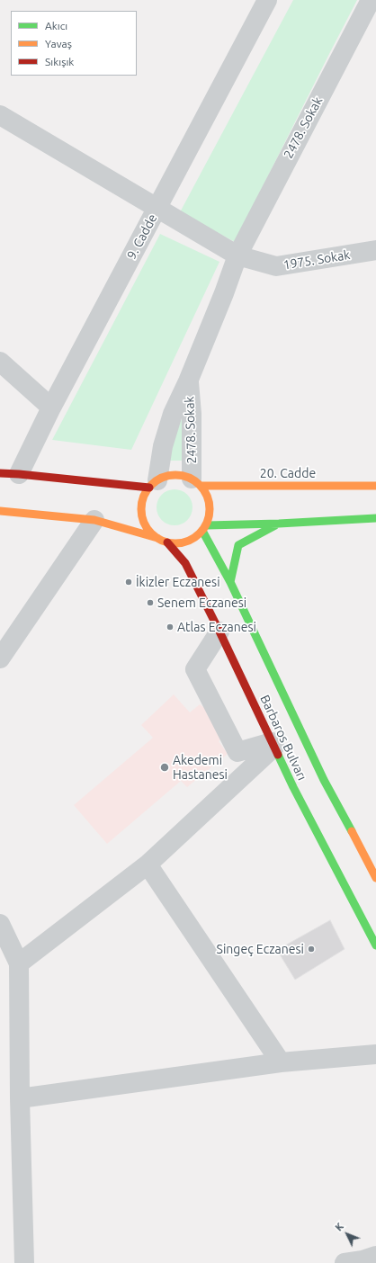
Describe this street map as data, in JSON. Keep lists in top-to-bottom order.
{
  "streets": {
    "street": [
      "2478. Sokak",
      "9. Cadde",
      "1975. Sokak",
      "20. Cadde",
      "Barbaros Bulvarı"
    ]
  },
  "crossings": [
    ["2478. Sokak", "1975. Sokak"],
    ["2478. Sokak", "20. Cadde"],
    ["2478. Sokak", "Barbaros Bulvarı"],
    ["20. Cadde", "Barbaros Bulvarı"]
  ],
  "places": [
    "İkizler Eczanesi",
    "Senem Eczanesi",
    "Atlas Eczanesi",
    "Akedemi Hastanesi",
    "Singeç Eczanesi"
  ],
  "legend": ["Akıcı", "Yavaş", "Sıkışık"],
  "north": "top left"
}
